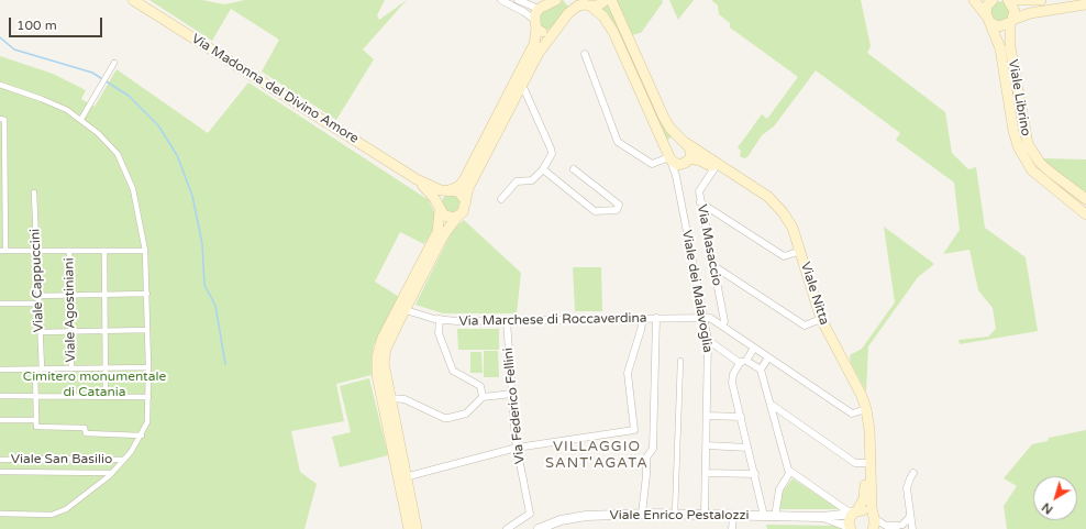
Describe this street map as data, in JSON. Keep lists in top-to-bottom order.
{
  "streets": {
    "main road": ["Via Madonna del Divino Amore", "Viale Librino", "Viale Nitta"],
    "street": [
      "Via Masaccio",
      "Viale Cappuccini",
      "Viale dei Malavoglia",
      "Viale Agostiniani",
      "Via Marchese di Roccaverdina",
      "Via Federico Fellini",
      "Viale San Basilio",
      "Viale Enrico Pestalozzi"
    ]
  },
  "crossings": [
    ["Viale dei Malavoglia", "Viale Nitta"],
    ["Viale dei Malavoglia", "Via Marchese di Roccaverdina"],
    ["Viale dei Malavoglia", "Viale Enrico Pestalozzi"],
    ["Via Marchese di Roccaverdina", "Via Federico Fellini"]
  ],
  "districts": ["VILLAGGIO SANT'AGATA"],
  "parks": ["Cimitero monumentale di Catania"],
  "scale_bar": "100 m",
  "north": "bottom left"
}
